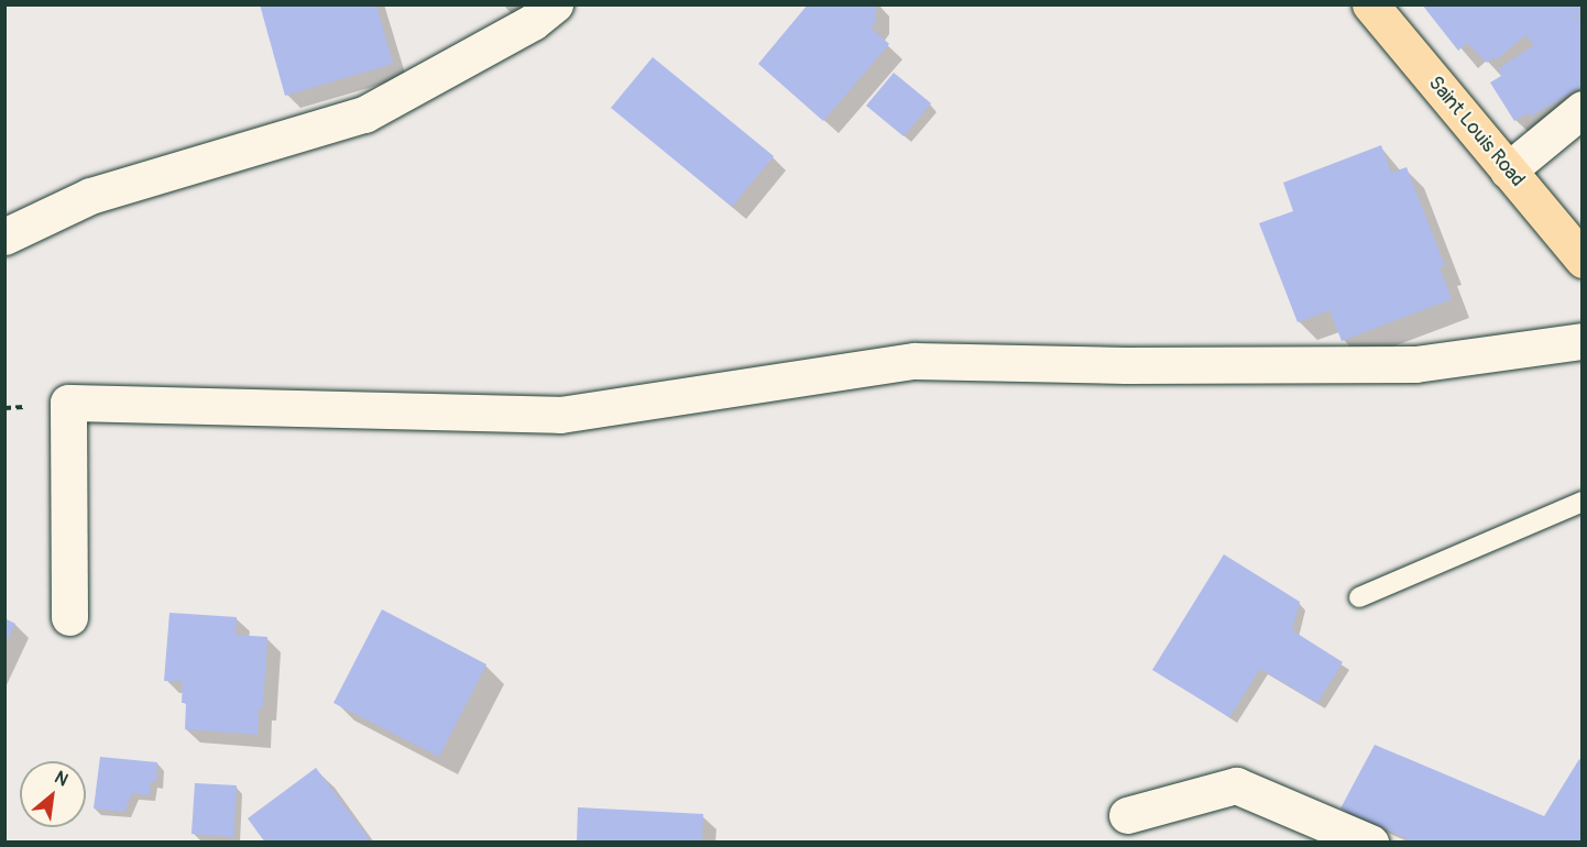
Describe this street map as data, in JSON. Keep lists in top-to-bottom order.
{
  "streets": {
    "main road": ["Saint Louis Road"]
  },
  "north": "top right"
}
